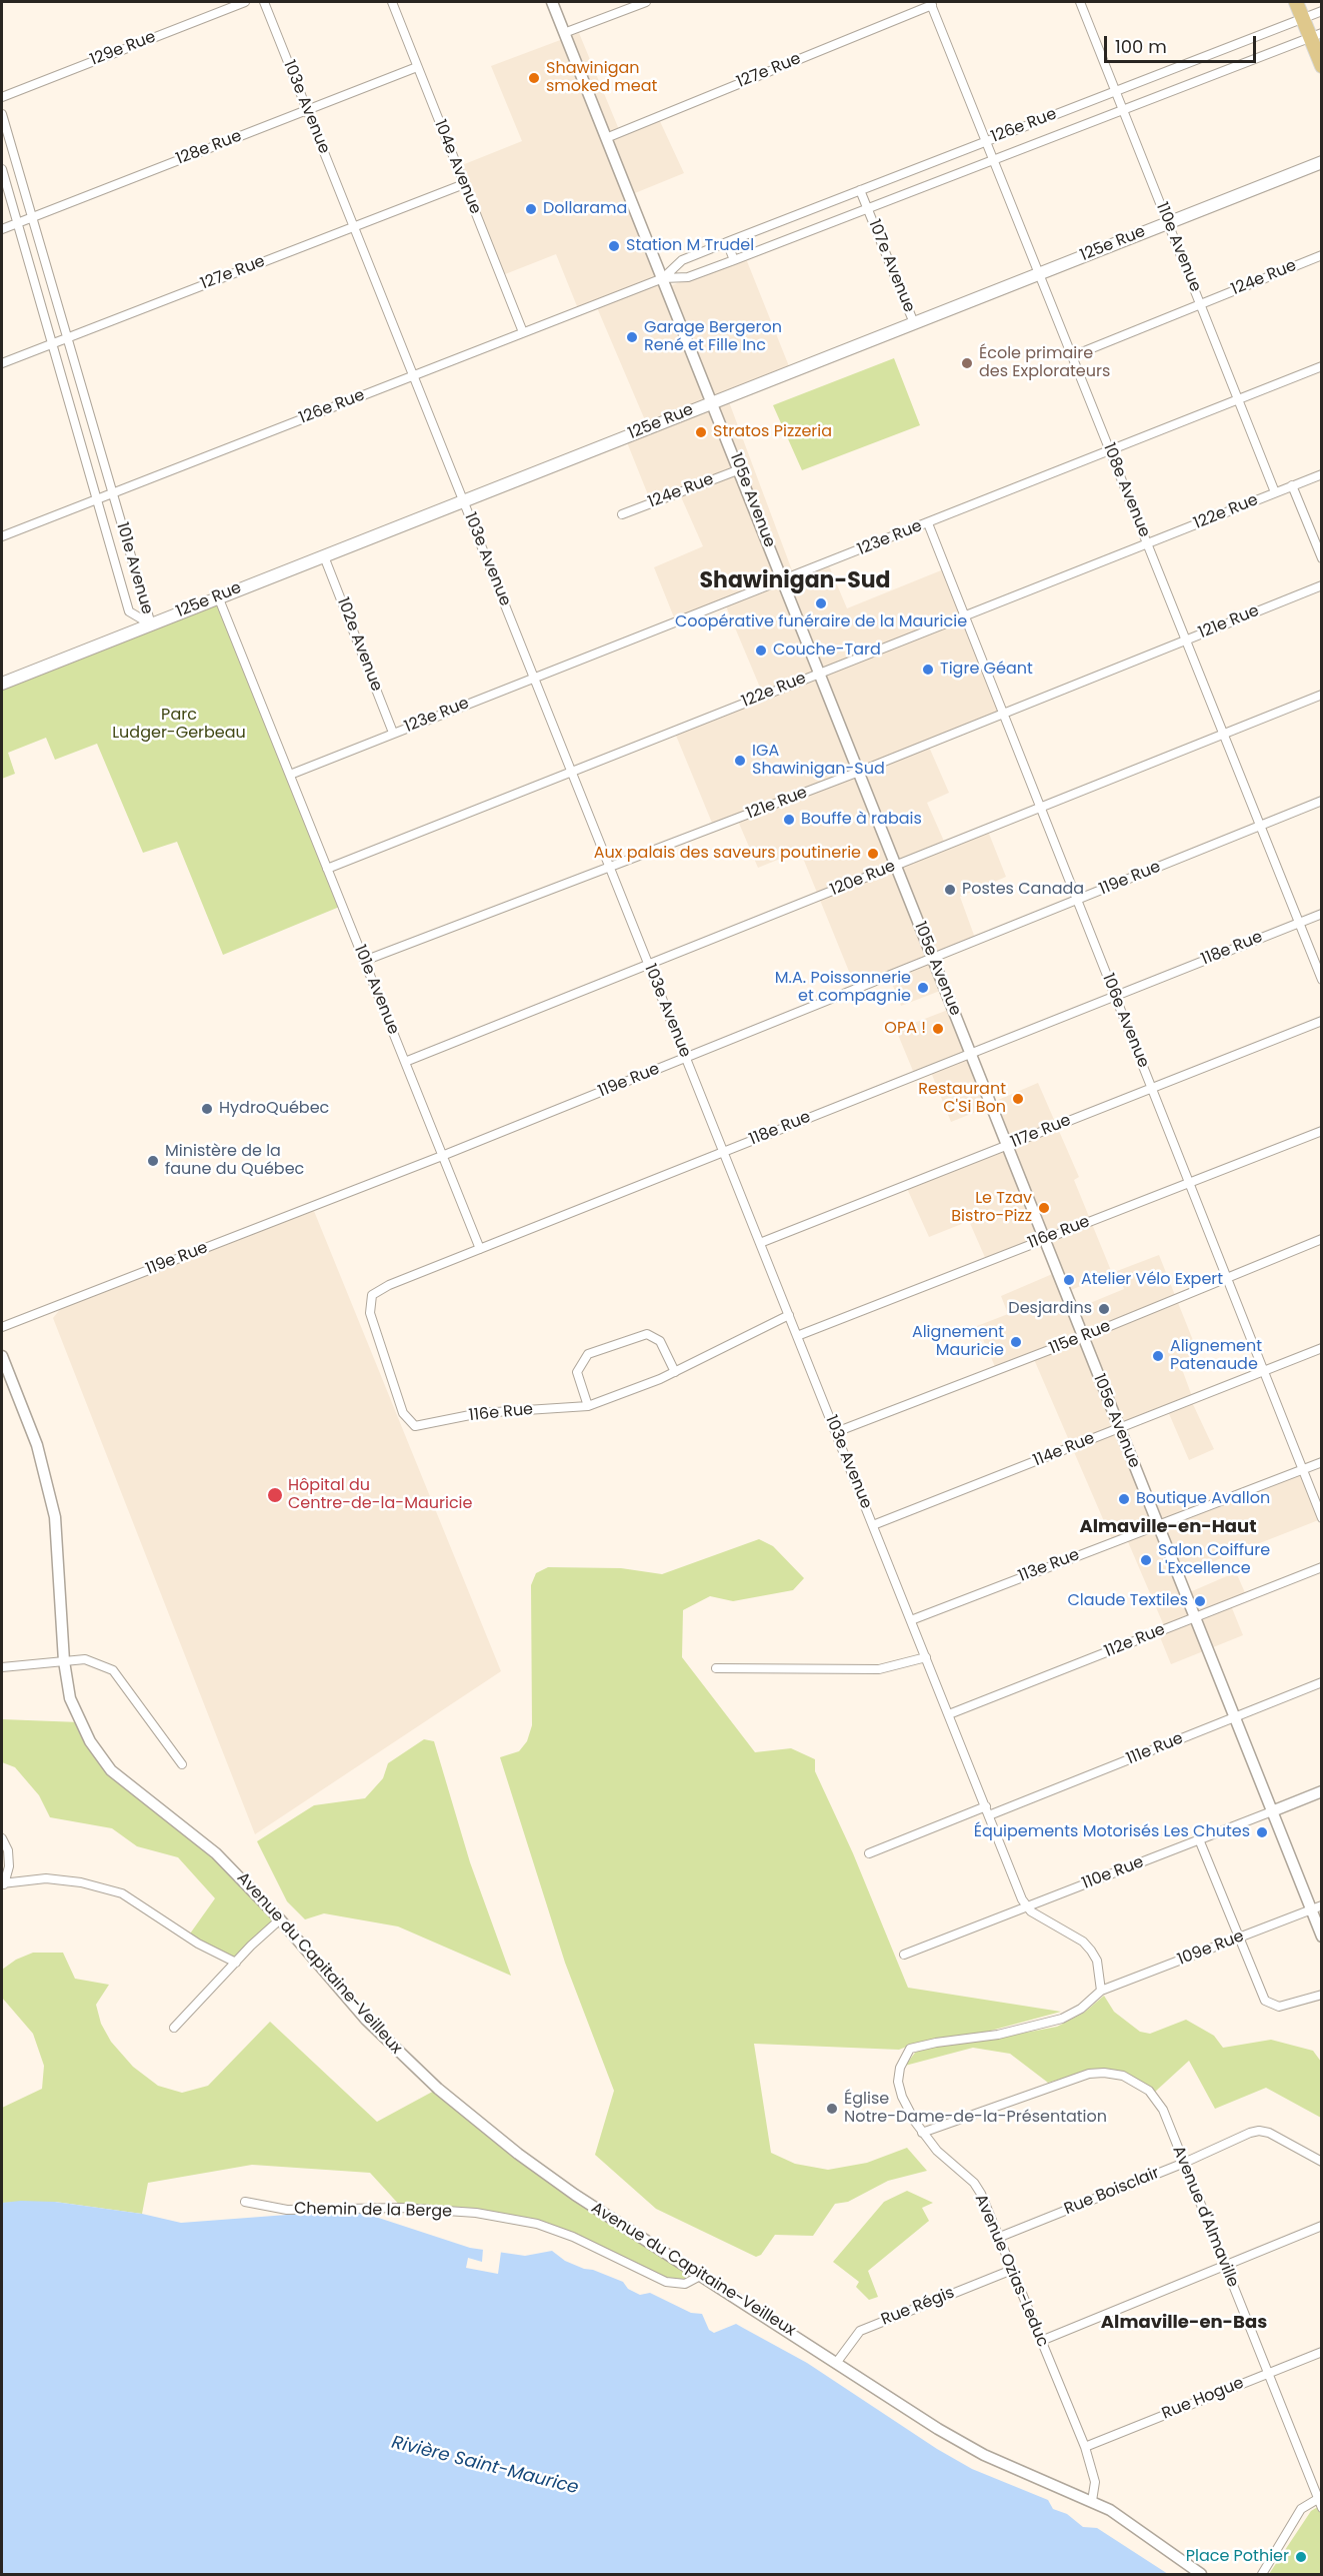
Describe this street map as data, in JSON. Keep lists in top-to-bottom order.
{
  "streets": {
    "main road": ["125e Rue"],
    "street": [
      "129e Rue",
      "127e Rue",
      "103e Avenue",
      "126e Rue",
      "128e Rue",
      "104e Avenue",
      "110e Avenue",
      "107e Avenue",
      "124e Rue",
      "108e Avenue",
      "105e Avenue",
      "122e Rue",
      "123e Rue",
      "101e Avenue",
      "121e Rue",
      "102e Avenue",
      "120e Rue",
      "119e Rue",
      "118e Rue",
      "106e Avenue",
      "117e Rue",
      "116e Rue",
      "115e Rue",
      "114e Rue",
      "113e Rue",
      "112e Rue",
      "111e Rue",
      "110e Rue",
      "109e Rue",
      "Avenue du Capitaine-Veilleux",
      "Rue Boisclair",
      "Chemin de la Berge",
      "Avenue d'Almaville",
      "Avenue Ozias-Leduc",
      "Rue Régis",
      "Rue Hogue"
    ]
  },
  "crossings": [
    ["127e Rue", "103e Avenue"],
    ["127e Rue", "104e Avenue"],
    ["127e Rue", "108e Avenue"],
    ["127e Rue", "105e Avenue"],
    ["127e Rue", "101e Avenue"],
    ["103e Avenue", "126e Rue"],
    ["103e Avenue", "128e Rue"],
    ["103e Avenue", "125e Rue"],
    ["103e Avenue", "122e Rue"],
    ["103e Avenue", "123e Rue"],
    ["103e Avenue", "121e Rue"],
    ["103e Avenue", "120e Rue"],
    ["103e Avenue", "119e Rue"],
    ["103e Avenue", "118e Rue"],
    ["103e Avenue", "117e Rue"],
    ["103e Avenue", "116e Rue"],
    ["103e Avenue", "115e Rue"],
    ["103e Avenue", "114e Rue"],
    ["103e Avenue", "113e Rue"],
    ["103e Avenue", "112e Rue"],
    ["103e Avenue", "111e Rue"],
    ["103e Avenue", "110e Rue"],
    ["126e Rue", "104e Avenue"],
    ["126e Rue", "110e Avenue"],
    ["126e Rue", "107e Avenue"],
    ["126e Rue", "108e Avenue"],
    ["126e Rue", "105e Avenue"],
    ["126e Rue", "101e Avenue"],
    ["128e Rue", "104e Avenue"],
    ["128e Rue", "101e Avenue"],
    ["125e Rue", "110e Avenue"],
    ["125e Rue", "107e Avenue"],
    ["125e Rue", "108e Avenue"],
    ["125e Rue", "105e Avenue"],
    ["125e Rue", "101e Avenue"],
    ["125e Rue", "102e Avenue"],
    ["110e Avenue", "124e Rue"],
    ["110e Avenue", "122e Rue"],
    ["110e Avenue", "123e Rue"],
    ["124e Rue", "108e Avenue"],
    ["124e Rue", "105e Avenue"],
    ["108e Avenue", "122e Rue"],
    ["108e Avenue", "123e Rue"],
    ["108e Avenue", "121e Rue"],
    ["108e Avenue", "120e Rue"],
    ["108e Avenue", "119e Rue"],
    ["108e Avenue", "118e Rue"],
    ["105e Avenue", "122e Rue"],
    ["105e Avenue", "123e Rue"],
    ["105e Avenue", "121e Rue"],
    ["105e Avenue", "120e Rue"],
    ["105e Avenue", "119e Rue"],
    ["105e Avenue", "118e Rue"],
    ["105e Avenue", "117e Rue"],
    ["105e Avenue", "116e Rue"],
    ["105e Avenue", "115e Rue"],
    ["105e Avenue", "114e Rue"],
    ["105e Avenue", "113e Rue"],
    ["105e Avenue", "112e Rue"],
    ["105e Avenue", "111e Rue"],
    ["105e Avenue", "110e Rue"],
    ["105e Avenue", "109e Rue"],
    ["122e Rue", "101e Avenue"],
    ["122e Rue", "106e Avenue"],
    ["123e Rue", "101e Avenue"],
    ["123e Rue", "102e Avenue"],
    ["123e Rue", "106e Avenue"],
    ["101e Avenue", "121e Rue"],
    ["101e Avenue", "120e Rue"],
    ["101e Avenue", "119e Rue"],
    ["101e Avenue", "118e Rue"],
    ["121e Rue", "106e Avenue"],
    ["120e Rue", "106e Avenue"],
    ["119e Rue", "106e Avenue"],
    ["118e Rue", "106e Avenue"],
    ["118e Rue", "116e Rue"],
    ["106e Avenue", "117e Rue"],
    ["106e Avenue", "116e Rue"],
    ["106e Avenue", "115e Rue"],
    ["106e Avenue", "114e Rue"],
    ["106e Avenue", "113e Rue"],
    ["109e Rue", "Avenue Ozias-Leduc"],
    ["Avenue du Capitaine-Veilleux", "Chemin de la Berge"],
    ["Avenue du Capitaine-Veilleux", "Avenue Ozias-Leduc"],
    ["Avenue du Capitaine-Veilleux", "Rue Régis"],
    ["Rue Boisclair", "Avenue d'Almaville"],
    ["Rue Boisclair", "Avenue Ozias-Leduc"],
    ["Avenue d'Almaville", "Avenue Ozias-Leduc"],
    ["Avenue d'Almaville", "Rue Hogue"],
    ["Avenue Ozias-Leduc", "Rue Régis"],
    ["Avenue Ozias-Leduc", "Rue Hogue"]
  ],
  "districts": ["Shawinigan-Sud", "Almaville-en-Haut", "Almaville-en-Bas"],
  "water": ["Rivière Saint-Maurice"],
  "parks": ["Parc Ludger-Gerbeau"],
  "places": [
    "Shawinigan smoked meat",
    "Dollarama",
    "Station M Trudel",
    "Garage Bergeron René et Fille Inc",
    "École primaire des Explorateurs",
    "Stratos Pizzeria",
    "Coopérative funéraire de la Mauricie",
    "Couche-Tard",
    "Tigre Géant",
    "IGA Shawinigan-Sud",
    "Bouffe à rabais",
    "Aux palais des saveurs poutinerie",
    "Postes Canada",
    "M.A. Poissonnerie et compagnie",
    "OPA !",
    "Restaurant C'Si Bon",
    "HydroQuébec",
    "Ministère de la faune du Québec",
    "Le Tzav Bistro-Pizz",
    "Atelier Vélo Expert",
    "Desjardins",
    "Alignement Mauricie",
    "Alignement Patenaude",
    "Hôpital du Centre-de-la-Mauricie",
    "Boutique Avallon",
    "Salon Coiffure L'Excellence",
    "Claude Textiles",
    "Équipements Motorisés Les Chutes",
    "Église Notre-Dame-de-la-Présentation",
    "Place Pothier"
  ],
  "scale_bar": "100 m"
}
